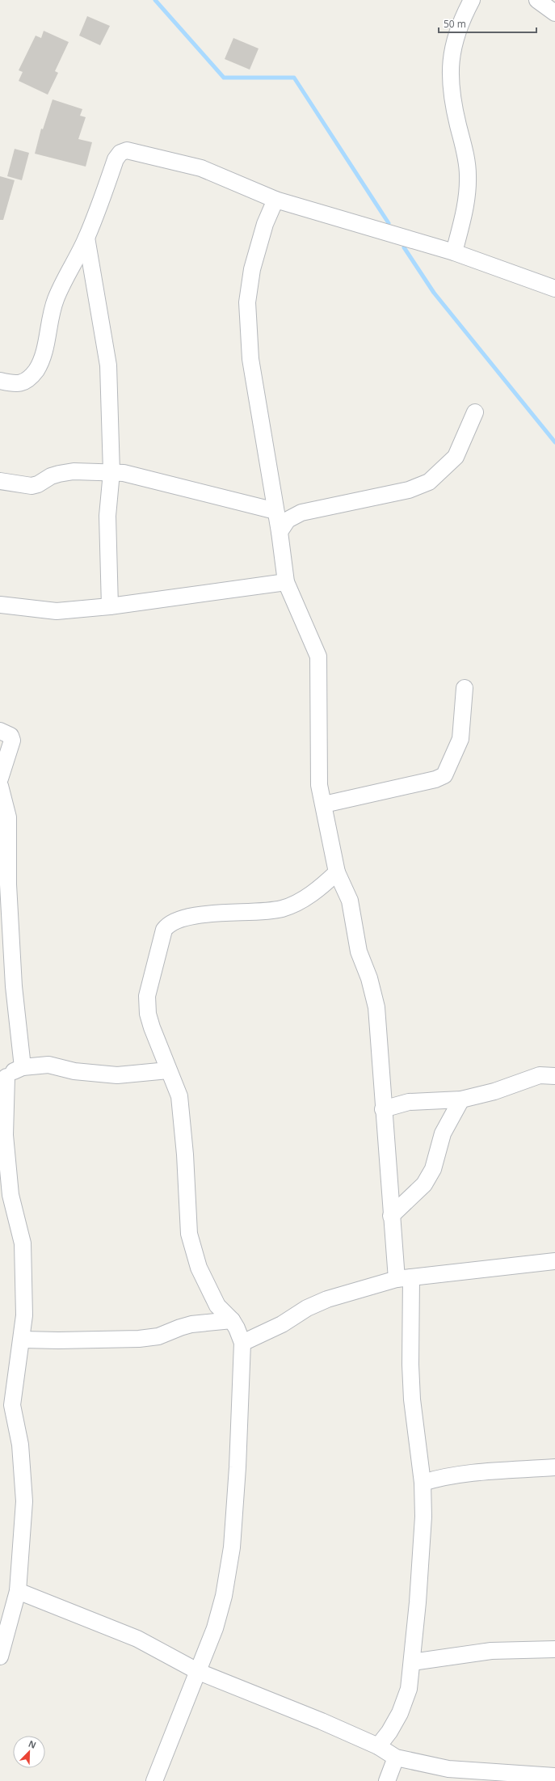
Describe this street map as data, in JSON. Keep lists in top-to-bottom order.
{
  "scale_bar": "50 m",
  "north": "top right"
}
